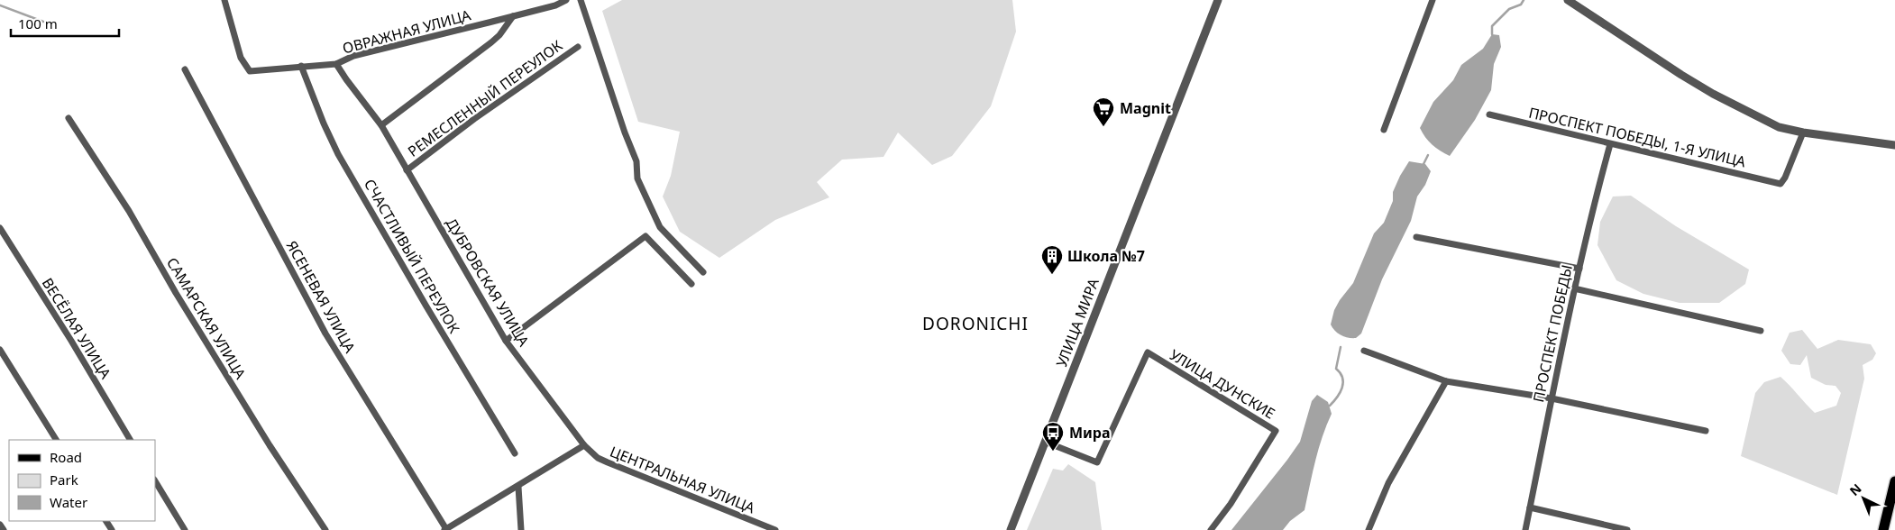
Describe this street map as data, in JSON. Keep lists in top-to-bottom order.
{
  "streets": {
    "street": [
      "ОВРАЖНАЯ УЛИЦА",
      "РЕМЕСЛЕННЫЙ ПЕРЕУЛОК",
      "ПРОСПЕКТ ПОБЕДЫ, 1-Я УЛИЦА",
      "СЧАСТЛИВЫЙ ПЕРЕУЛОК",
      "ДУБРОВСКАЯ УЛИЦА",
      "ЯСЕНЕВАЯ УЛИЦА",
      "САМАРСКАЯ УЛИЦА",
      "УЛИЦА МИРА",
      "ВЕСЁЛАЯ УЛИЦА",
      "ПРОСПЕКТ ПОБЕДЫ",
      "УЛИЦА ДУНСКИЕ",
      "ЦЕНТРАЛЬНАЯ УЛИЦА"
    ]
  },
  "crossings": [
    ["ОВРАЖНАЯ УЛИЦА", "СЧАСТЛИВЫЙ ПЕРЕУЛОК"],
    ["ОВРАЖНАЯ УЛИЦА", "ДУБРОВСКАЯ УЛИЦА"],
    ["РЕМЕСЛЕННЫЙ ПЕРЕУЛОК", "ДУБРОВСКАЯ УЛИЦА"],
    ["ПРОСПЕКТ ПОБЕДЫ, 1-Я УЛИЦА", "ПРОСПЕКТ ПОБЕДЫ"],
    ["ДУБРОВСКАЯ УЛИЦА", "ЦЕНТРАЛЬНАЯ УЛИЦА"],
    ["УЛИЦА МИРА", "УЛИЦА ДУНСКИЕ"]
  ],
  "districts": ["DORONICHI"],
  "places": {
    "supermarket": ["Magnit"],
    "building": ["Школа №7"],
    "bus stop": ["Мира"]
  },
  "legend": ["Road", "Park", "Water"],
  "scale_bar": "100 m",
  "north": "top left"
}
